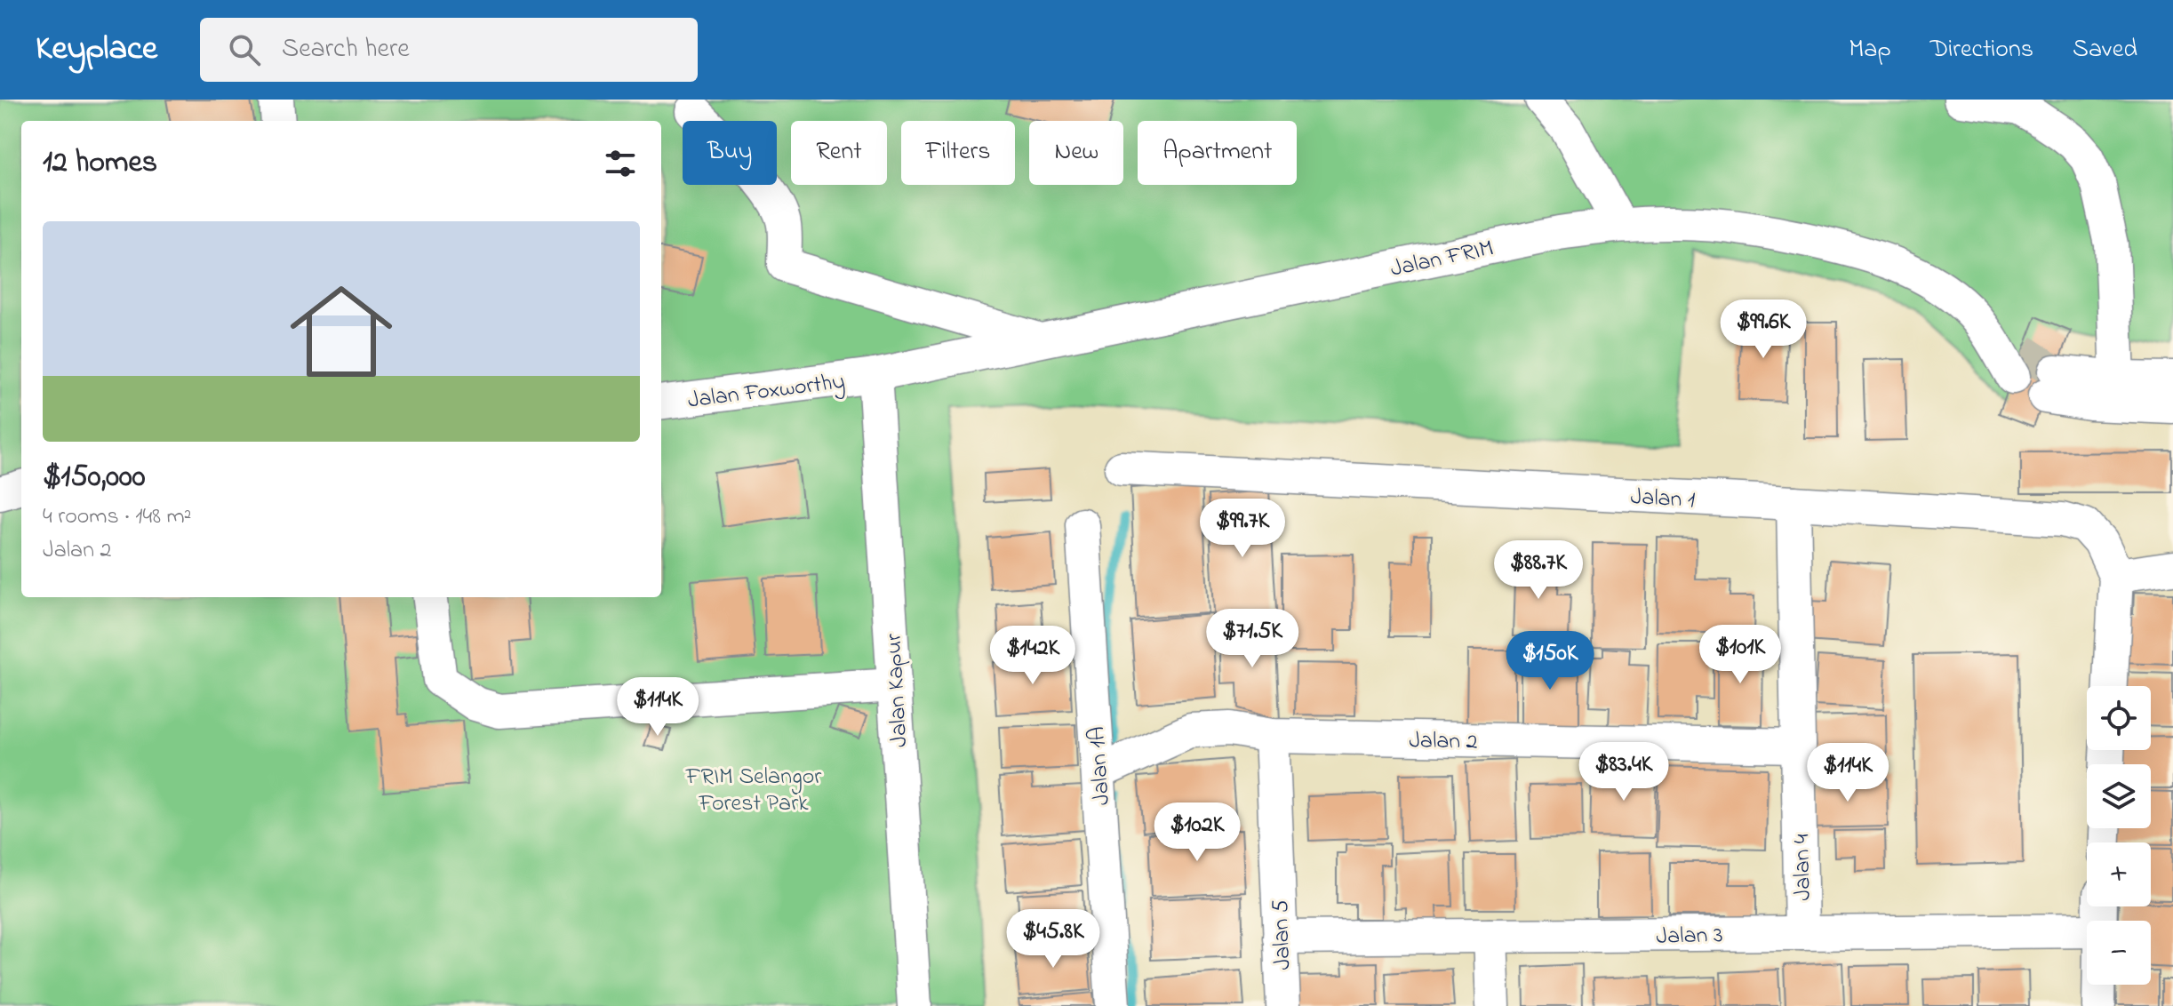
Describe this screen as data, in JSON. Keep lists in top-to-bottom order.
{
  "streets": {
    "street": [
      "Jalan FRIM",
      "Jalan Foxworthy",
      "Jalan 1",
      "Jalan Kapur",
      "Jalan 2",
      "Jalan 1A",
      "Jalan 4",
      "Jalan 3",
      "Jalan 5"
    ]
  },
  "crossings": [
    ["Jalan FRIM", "Jalan Foxworthy"],
    ["Jalan FRIM", "Jalan Kapur"],
    ["Jalan Foxworthy", "Jalan Kapur"],
    ["Jalan 1", "Jalan 4"],
    ["Jalan 2", "Jalan 1A"],
    ["Jalan 2", "Jalan 4"],
    ["Jalan 2", "Jalan 5"],
    ["Jalan 4", "Jalan 3"],
    ["Jalan 3", "Jalan 5"]
  ],
  "parks": ["FRIM Selangor Forest Park"],
  "page": {
    "header": "Keyplace",
    "search": "Search here",
    "nav": ["Map", "Directions", "Saved"],
    "chip": [
      "Buy",
      "Rent",
      "Filters",
      "New",
      "Apartment"
    ],
    "heading": "12 homes",
    "list": [
      {
        "name": "$150,000",
        "note": "4 rooms · 148 m² · Jalan 2"
      }
    ],
    "price": [
      "$99.6K",
      "$99.7K",
      "$88.7K",
      "$71.5K",
      "$101K",
      "$142K",
      "$150K",
      "$114K",
      "$83.4K",
      "$114K",
      "$102K",
      "$45.8K"
    ],
    "map_buttons": ["+", "−"]
  }
}
